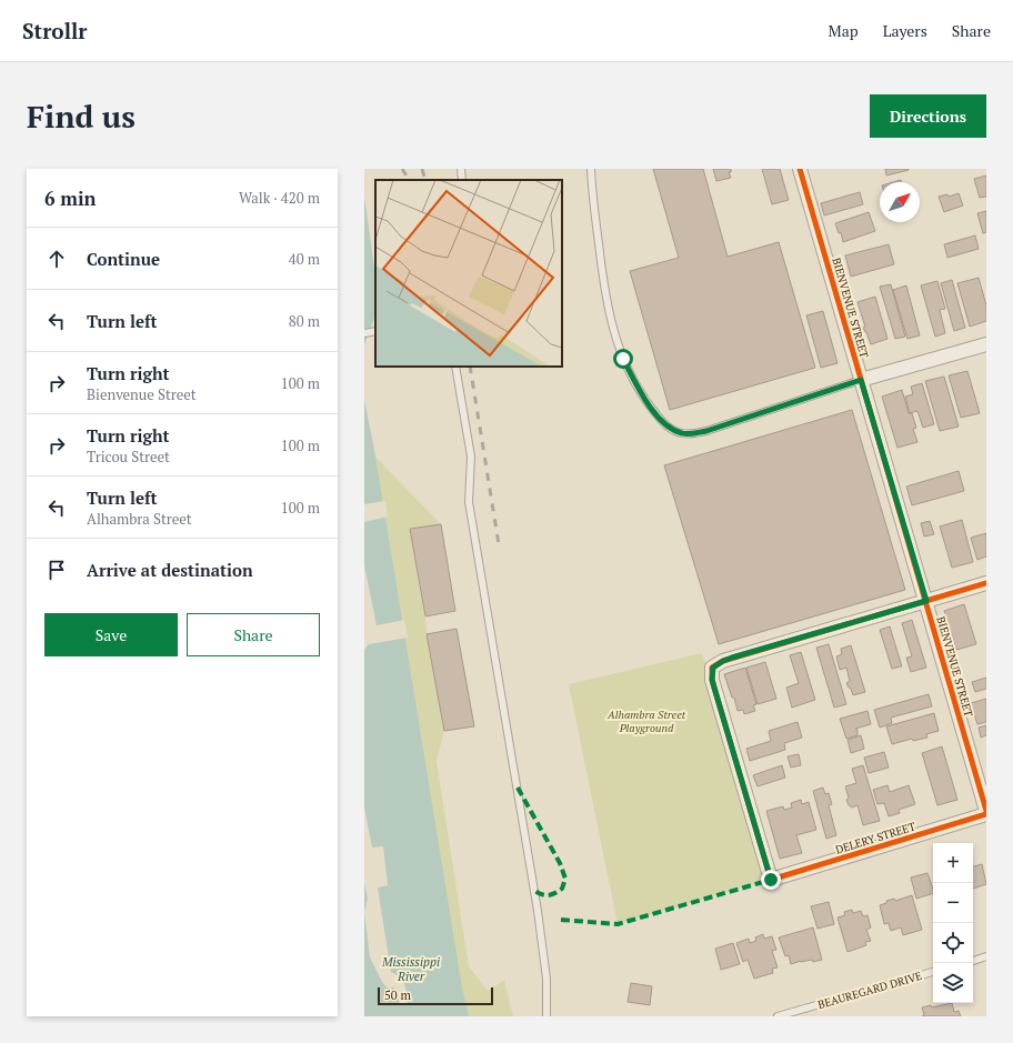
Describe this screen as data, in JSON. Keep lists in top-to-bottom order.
{
  "streets": {
    "street": ["BIENVENUE STREET", "DELERY STREET"],
    "lane": ["BEAUREGARD DRIVE"]
  },
  "crossings": [
    ["BIENVENUE STREET", "DELERY STREET"]
  ],
  "water": ["Mississippi River"],
  "parks": ["Alhambra Street Playground"],
  "scale_bar": "50 m",
  "north": "top right",
  "page": {
    "header": "Strollr",
    "nav": ["Map", "Layers", "Share"],
    "buttons": [
      "Directions",
      ["Save", "Share"]
    ],
    "title": "Find us",
    "heading": ["6 min", "Walk · 420 m"],
    "list": [
      ["Continue", "40 m"],
      ["Turn left", "80 m"],
      ["Turn right", "Bienvenue Street", "100 m"],
      ["Turn right", "Tricou Street", "100 m"],
      ["Turn left", "Alhambra Street", "100 m"],
      "Arrive at destination"
    ],
    "map_buttons": ["+", "−"],
    "scale": "50 m"
  }
}
